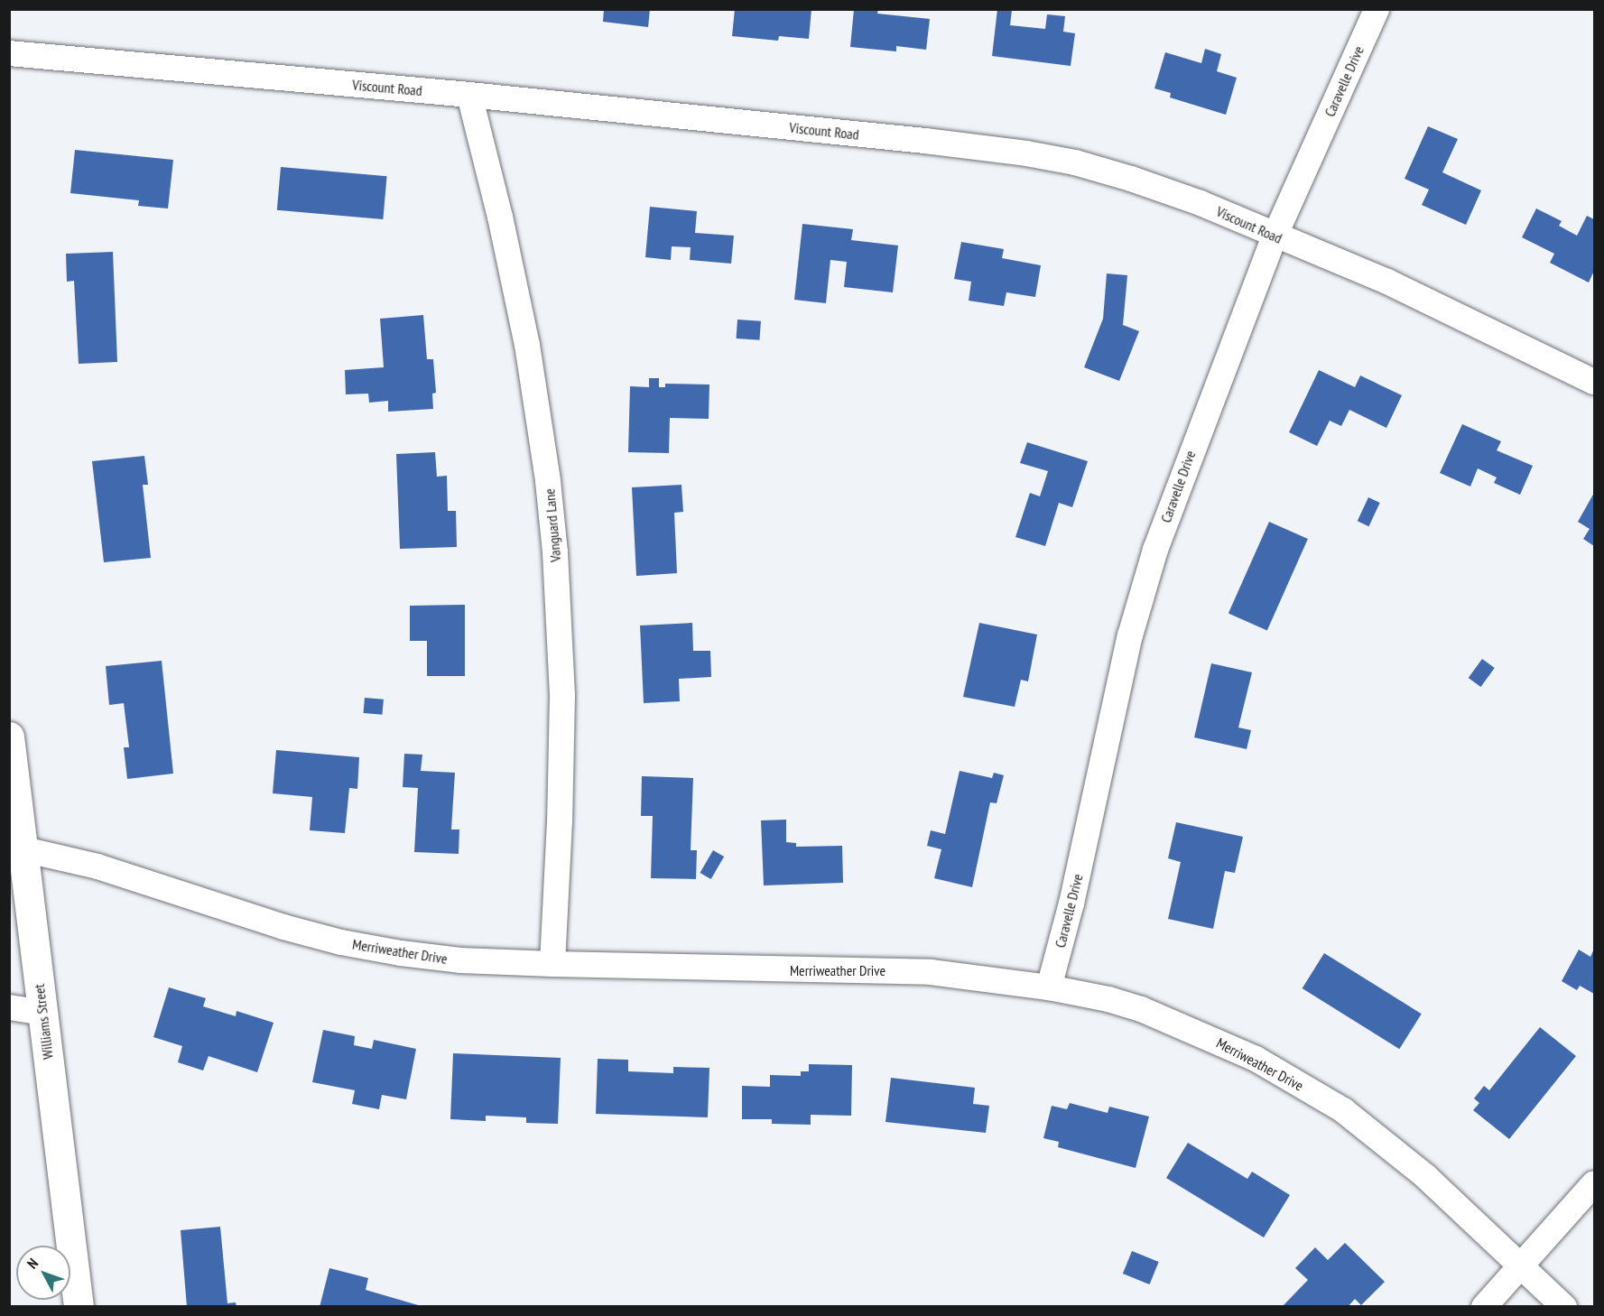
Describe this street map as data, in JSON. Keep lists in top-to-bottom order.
{
  "streets": {
    "main road": ["Williams Street"],
    "street": [
      "Caravelle Drive",
      "Viscount Road",
      "Vanguard Lane",
      "Merriweather Drive"
    ]
  },
  "crossings": [
    ["Caravelle Drive", "Viscount Road"],
    ["Caravelle Drive", "Merriweather Drive"],
    ["Viscount Road", "Vanguard Lane"],
    ["Vanguard Lane", "Merriweather Drive"],
    ["Merriweather Drive", "Williams Street"]
  ],
  "north": "top left"
}
